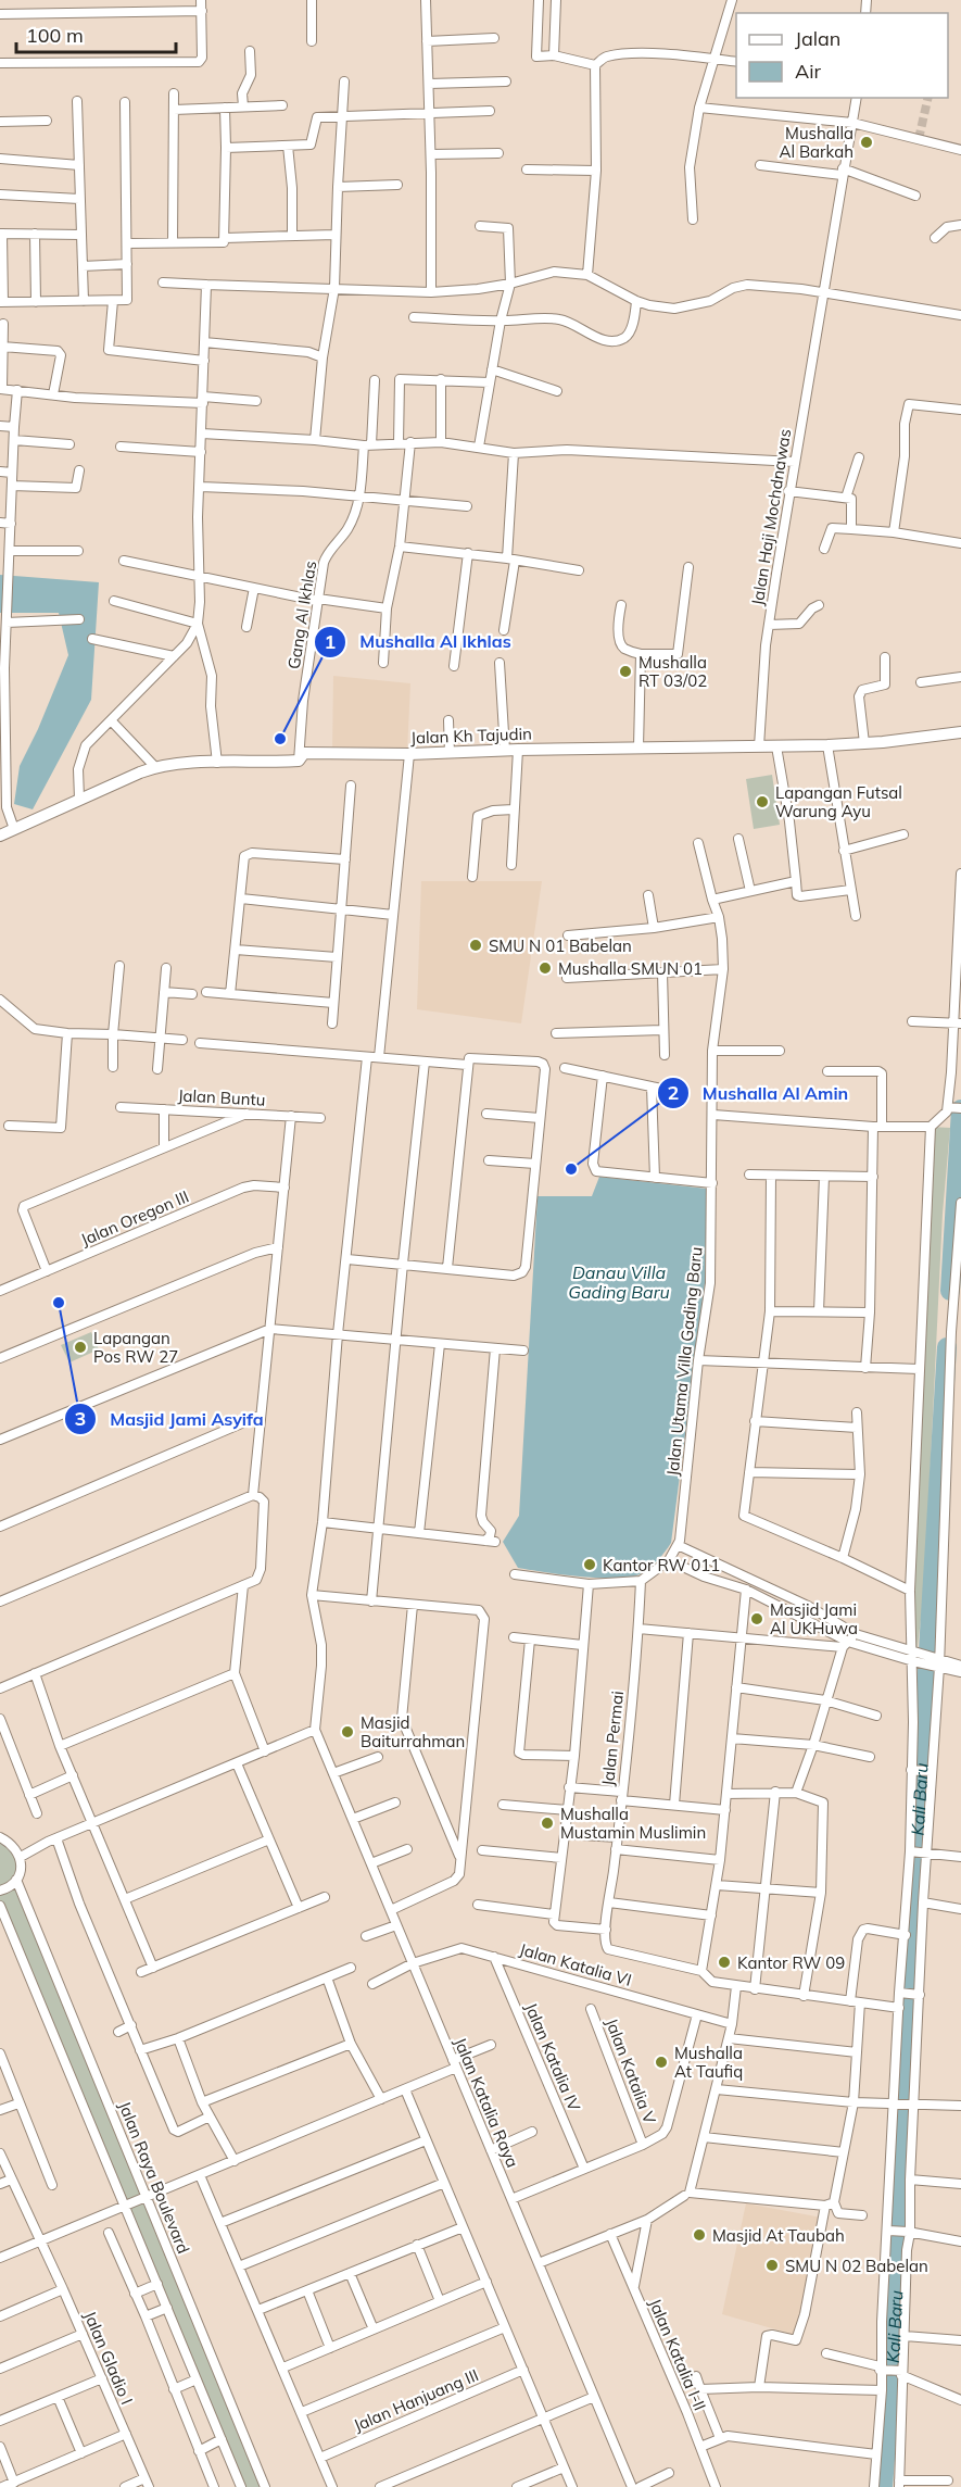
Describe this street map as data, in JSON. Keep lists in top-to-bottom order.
{
  "streets": {
    "street": [
      "Jalan Haji Mochdnawas",
      "Gang Al Ikhlas",
      "Jalan Kh Tajudin",
      "Jalan Buntu",
      "Jalan Oregon III",
      "Jalan Utama Villa Gading Baru",
      "Jalan Permai",
      "Jalan Katalia VI",
      "Jalan Katalia IV",
      "Jalan Katalia V",
      "Jalan Katalia Raya",
      "Jalan Raya Boulevard",
      "Jalan Katalia I-II",
      "Jalan Gladio I",
      "Jalan Hanjuang III"
    ]
  },
  "crossings": [
    ["Jalan Haji Mochdnawas", "Jalan Kh Tajudin"],
    ["Gang Al Ikhlas", "Jalan Kh Tajudin"],
    ["Jalan Katalia VI", "Jalan Katalia IV"],
    ["Jalan Katalia VI", "Jalan Katalia Raya"]
  ],
  "water": ["Danau Villa Gading Baru", "Kali Baru"],
  "places": [
    "Mushalla Al Barkah",
    "Mushalla RT 03/02",
    "Mushalla Al Ikhlas",
    "Lapangan Futsal Warung Ayu",
    "SMU N 01 Babelan",
    "Mushalla SMUN 01",
    "Mushalla Al Amin",
    "Masjid Jami Asyifa",
    "Lapangan Pos RW 27",
    "Kantor RW 011",
    "Masjid Jami Al UKHuwa",
    "Masjid Baiturrahman",
    "Mushalla Mustamin Muslimin",
    "Kantor RW 09",
    "Mushalla At Taufiq",
    "Masjid At Taubah",
    "SMU N 02 Babelan"
  ],
  "legend": ["Jalan", "Air"],
  "scale_bar": "100 m"
}
